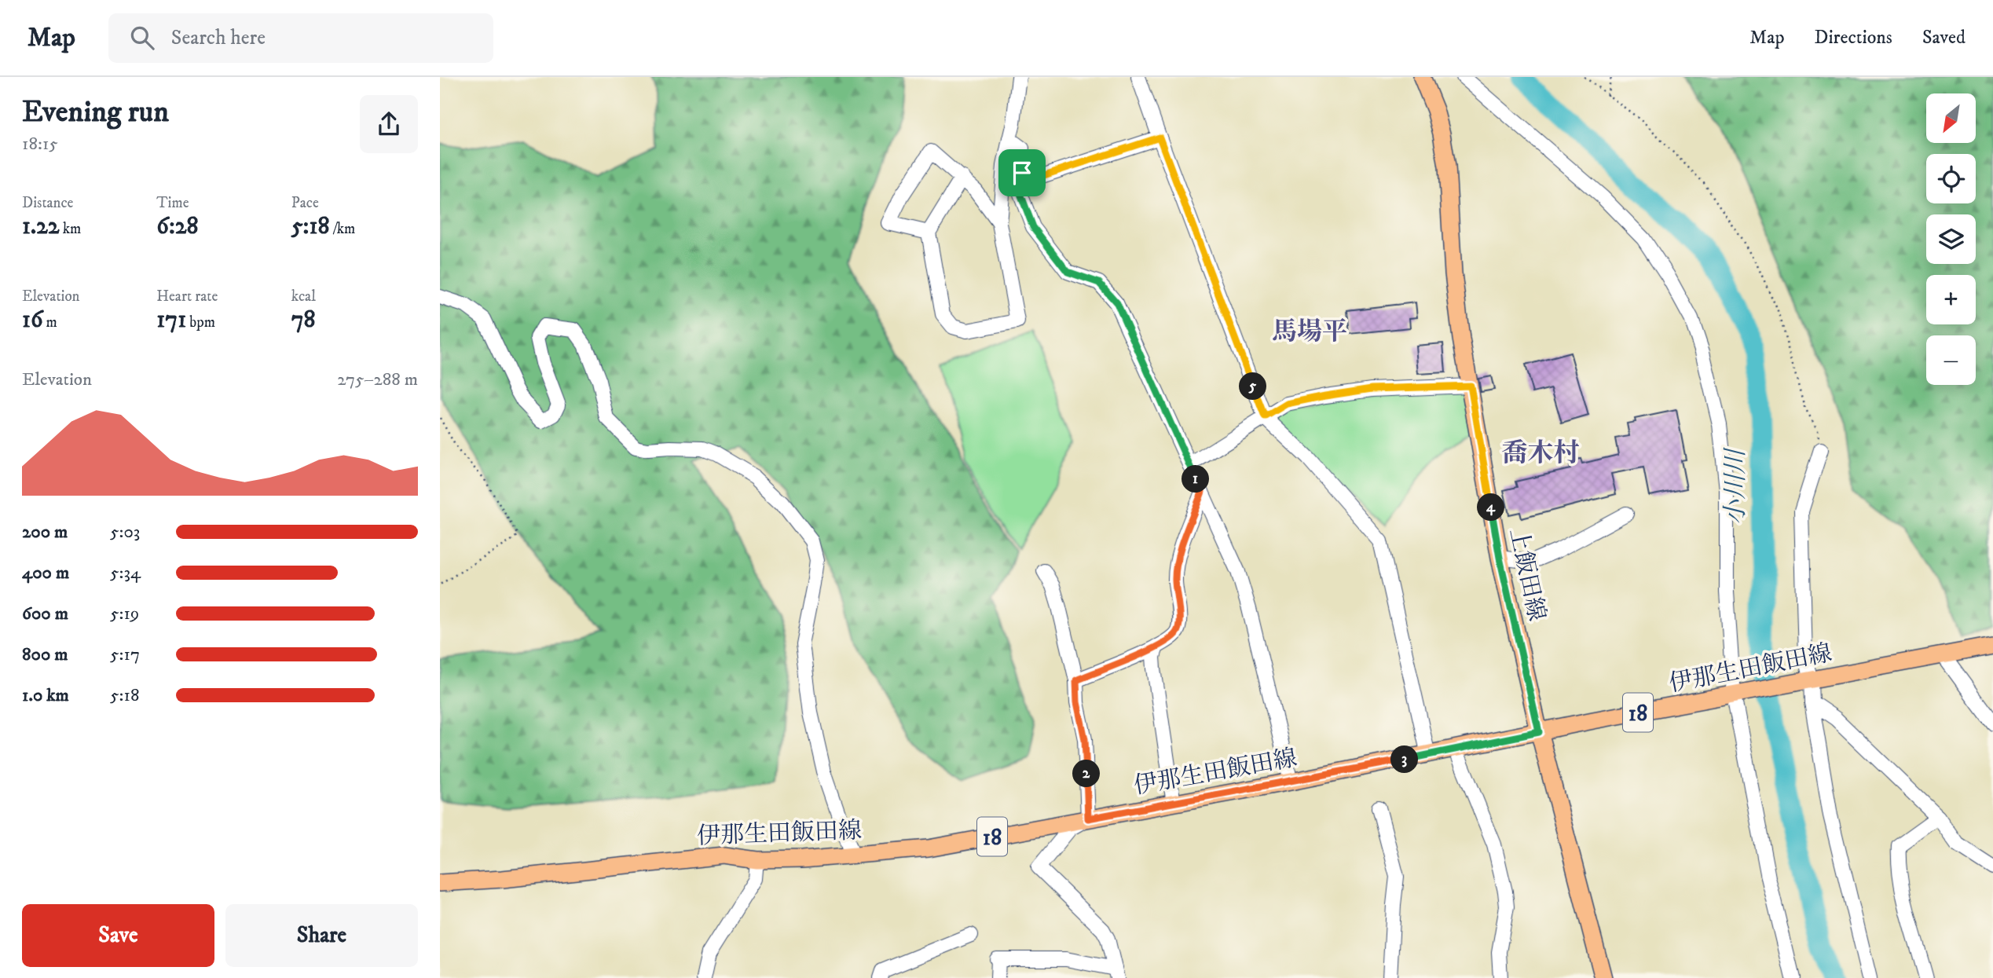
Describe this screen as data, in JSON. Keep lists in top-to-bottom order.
{
  "streets": {
    "main road": ["上飯田線", "伊那生田飯田線", "18"]
  },
  "crossings": [
    ["上飯田線", "伊那生田飯田線"]
  ],
  "districts": ["馬場平", "喬木村"],
  "water": ["小川川"],
  "north": "bottom left",
  "page": {
    "header": "Map",
    "search": "Search here",
    "nav": ["Map", "Directions", "Saved"],
    "heading": ["Evening run", "18:15"],
    "map_buttons": ["+", "−"],
    "stats": [
      ["Distance", "1.22 km"],
      ["Time", "6:28"],
      ["Pace", "5:18 /km"],
      ["Elevation", "16 m"],
      ["Heart rate", "171 bpm"],
      ["kcal", "78"]
    ],
    "chart": ["Elevation", "275–288 m"],
    "pins": [
      "5",
      "1",
      "4",
      "3",
      "2"
    ],
    "list": [
      {
        "name": "200 m",
        "note": "5:03"
      },
      {
        "name": "400 m",
        "note": "5:34"
      },
      {
        "name": "600 m",
        "note": "5:19"
      },
      {
        "name": "800 m",
        "note": "5:17"
      },
      {
        "name": "1.0 km",
        "note": "5:18"
      }
    ],
    "buttons": ["Save", "Share"]
  }
}
